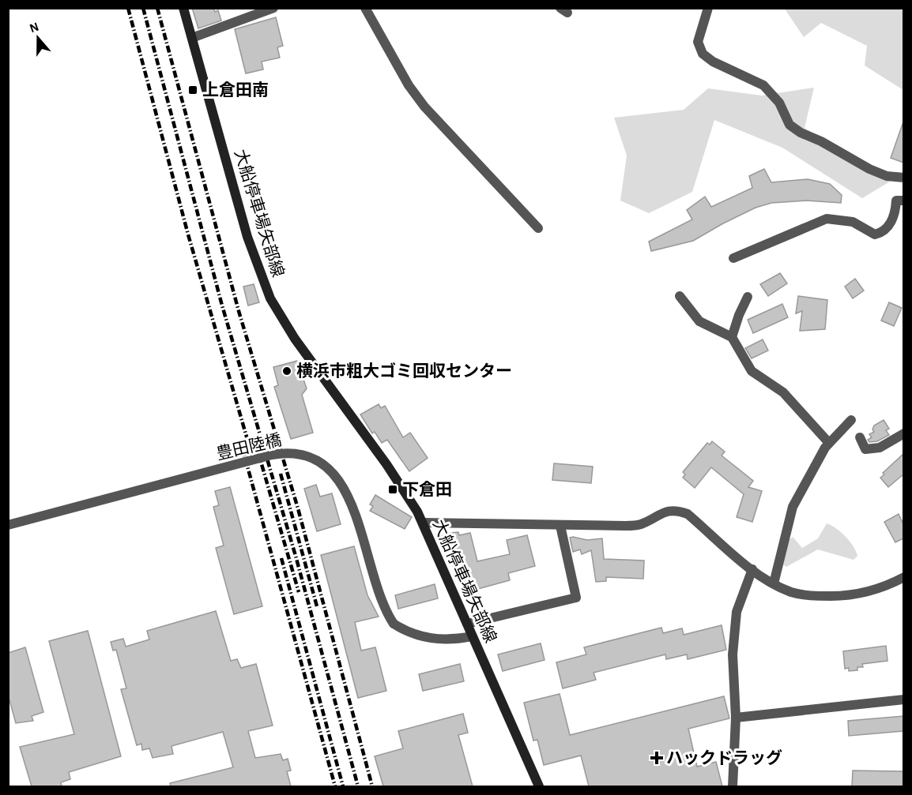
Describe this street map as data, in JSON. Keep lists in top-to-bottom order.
{
  "streets": {
    "main road": ["大船停車場矢部線"],
    "street": ["豊田陸橋"]
  },
  "crossings": [
    ["大船停車場矢部線", "豊田陸橋"]
  ],
  "places": {
    "transit": ["上倉田南", "下倉田"],
    "other": ["横浜市粗大ゴミ回収センター"],
    "health": ["ハックドラッグ"]
  },
  "north": "top"
}
